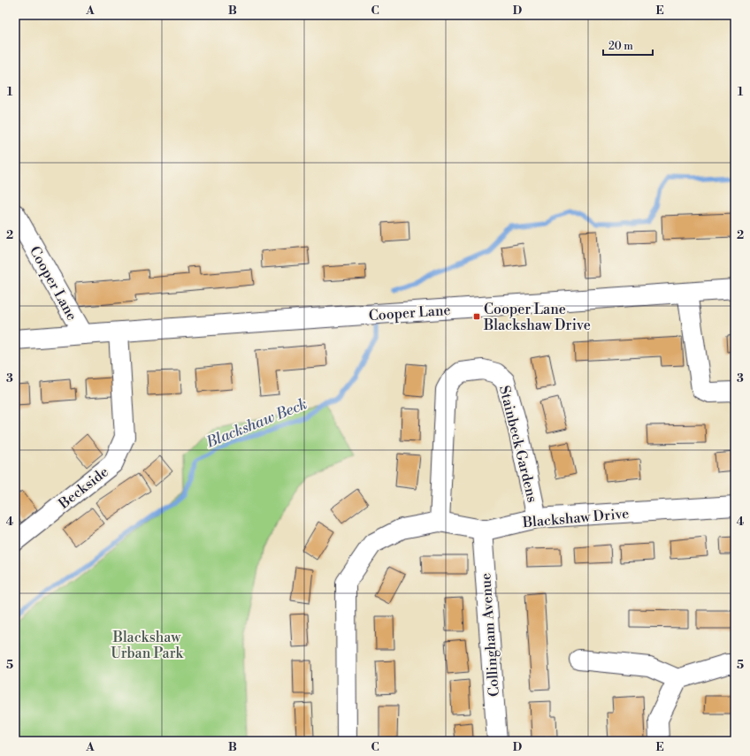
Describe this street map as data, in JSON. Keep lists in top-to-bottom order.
{
  "streets": {
    "street": [
      "Cooper Lane",
      "Stainbeck Gardens",
      "Beckside",
      "Blackshaw Drive",
      "Collingham Avenue"
    ]
  },
  "crossings": [
    ["Cooper Lane", "Beckside"],
    ["Stainbeck Gardens", "Blackshaw Drive"],
    ["Blackshaw Drive", "Collingham Avenue"]
  ],
  "water": ["Blackshaw Beck"],
  "parks": ["Blackshaw Urban Park"],
  "places": {
    "transit": ["Cooper Lane Blackshaw Drive"]
  },
  "scale_bar": "20 m",
  "grid": {
    "columns": [
      "A",
      "B",
      "C",
      "D",
      "E"
    ],
    "rows": [
      "1",
      "2",
      "3",
      "4",
      "5"
    ]
  }
}
